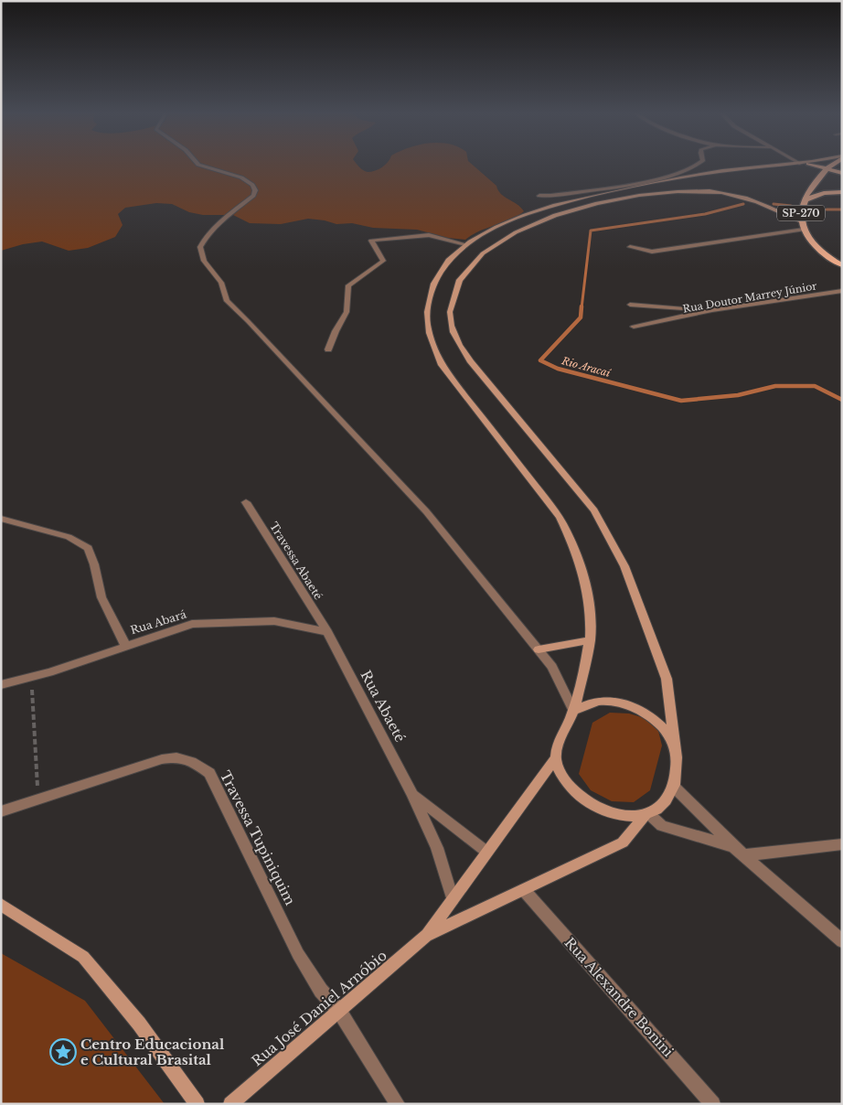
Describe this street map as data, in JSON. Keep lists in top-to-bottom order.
{
  "streets": {
    "main road": ["SP-270", "Rua José Daniel Arnóbio"],
    "street": [
      "Rua Doutor Marrey Júnior",
      "Travessa Abaeté",
      "Rua Abará",
      "Rua Abaeté",
      "Travessa Tupiniquim",
      "Rua Alexandre Bonini"
    ]
  },
  "crossings": [
    ["Travessa Abaeté", "Rua Abará"],
    ["Travessa Abaeté", "Rua Abaeté"],
    ["Rua Abará", "Rua Abaeté"],
    ["Rua Abaeté", "Rua José Daniel Arnóbio"],
    ["Travessa Tupiniquim", "Rua José Daniel Arnóbio"],
    ["Rua Alexandre Bonini", "Rua José Daniel Arnóbio"]
  ],
  "water": ["Rio Aracaí"],
  "places": {
    "place": ["Centro Educacional e Cultural Brasital"]
  }
}
